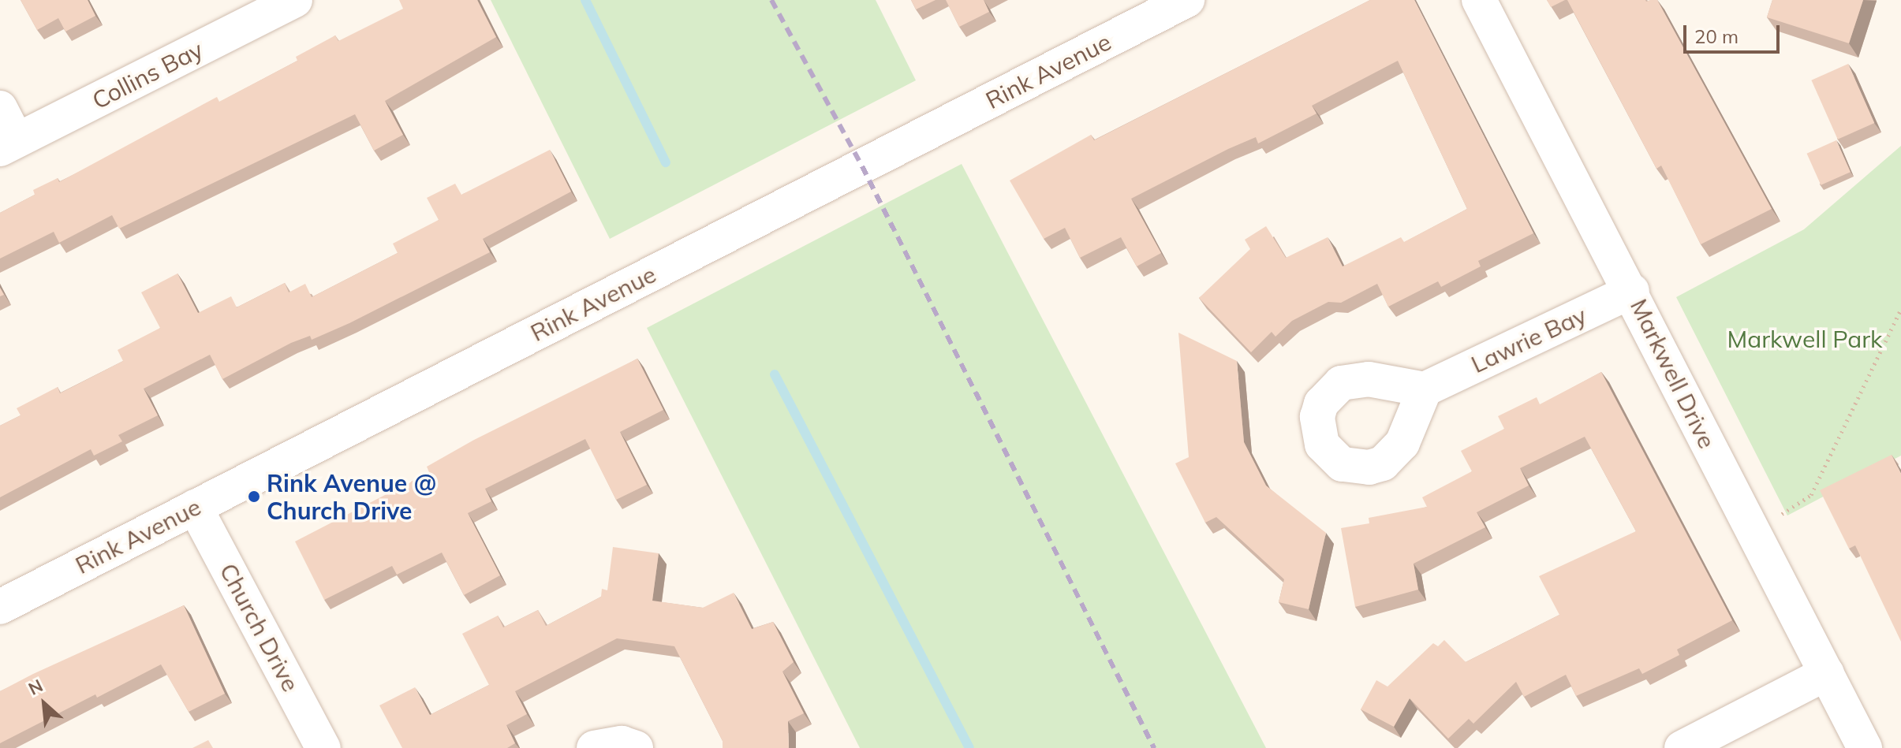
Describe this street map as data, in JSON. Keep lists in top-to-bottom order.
{
  "streets": {
    "street": [
      "Rink Avenue",
      "Collins Bay",
      "Lawrie Bay",
      "Markwell Drive",
      "Church Drive"
    ]
  },
  "crossings": [
    ["Rink Avenue", "Church Drive"],
    ["Lawrie Bay", "Markwell Drive"]
  ],
  "parks": ["Markwell Park"],
  "places": ["Rink Avenue @ Church Drive"],
  "scale_bar": "20 m",
  "north": "top left"
}
